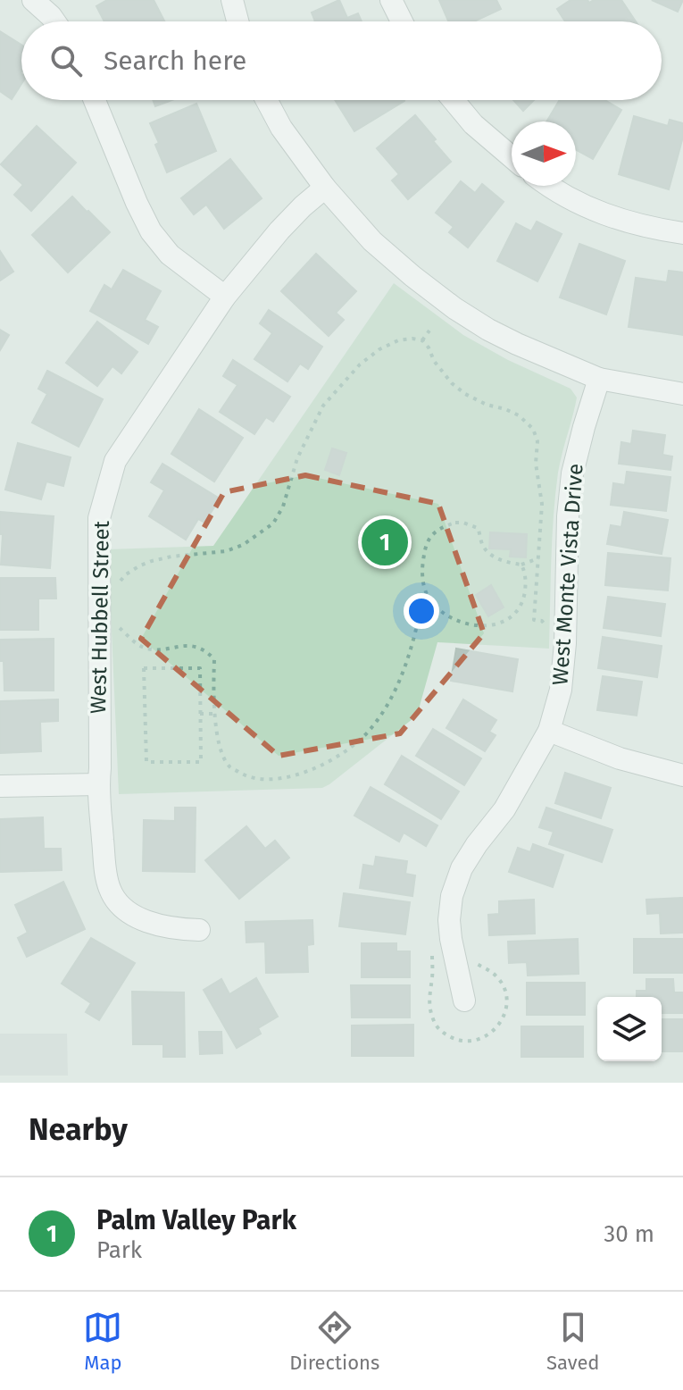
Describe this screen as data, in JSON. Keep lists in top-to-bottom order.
{
  "streets": {
    "street": ["West Monte Vista Drive", "West Hubbell Street"]
  },
  "north": "right",
  "page": {
    "search": "Search here",
    "pins": "1",
    "heading": "Nearby",
    "list": [
      {
        "mark": "1",
        "name": "Palm Valley Park",
        "note": "Park",
        "value": "30 m"
      }
    ],
    "nav": ["Map", "Directions", "Saved"]
  }
}
